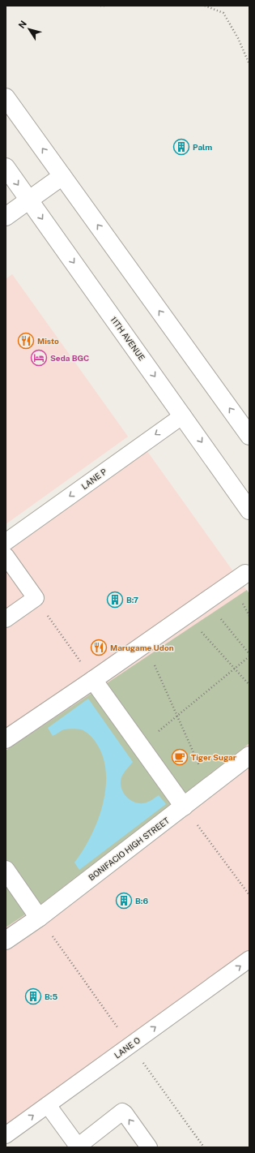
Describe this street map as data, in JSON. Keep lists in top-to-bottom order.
{
  "streets": {
    "street": ["11TH AVENUE", "BONIFACIO HIGH STREET"],
    "lane": ["LANE P", "LANE O"]
  },
  "crossings": [
    ["11TH AVENUE", "LANE P"]
  ],
  "one_way": ["LANE P", "LANE O"],
  "places": {
    "building": [
      "Palm",
      "B:7",
      "B:6",
      "B:5"
    ],
    "restaurant": ["Misto", "Marugame Udon"],
    "hotel": ["Seda BGC"],
    "cafe": ["Tiger Sugar"]
  },
  "north": "top left"
}
